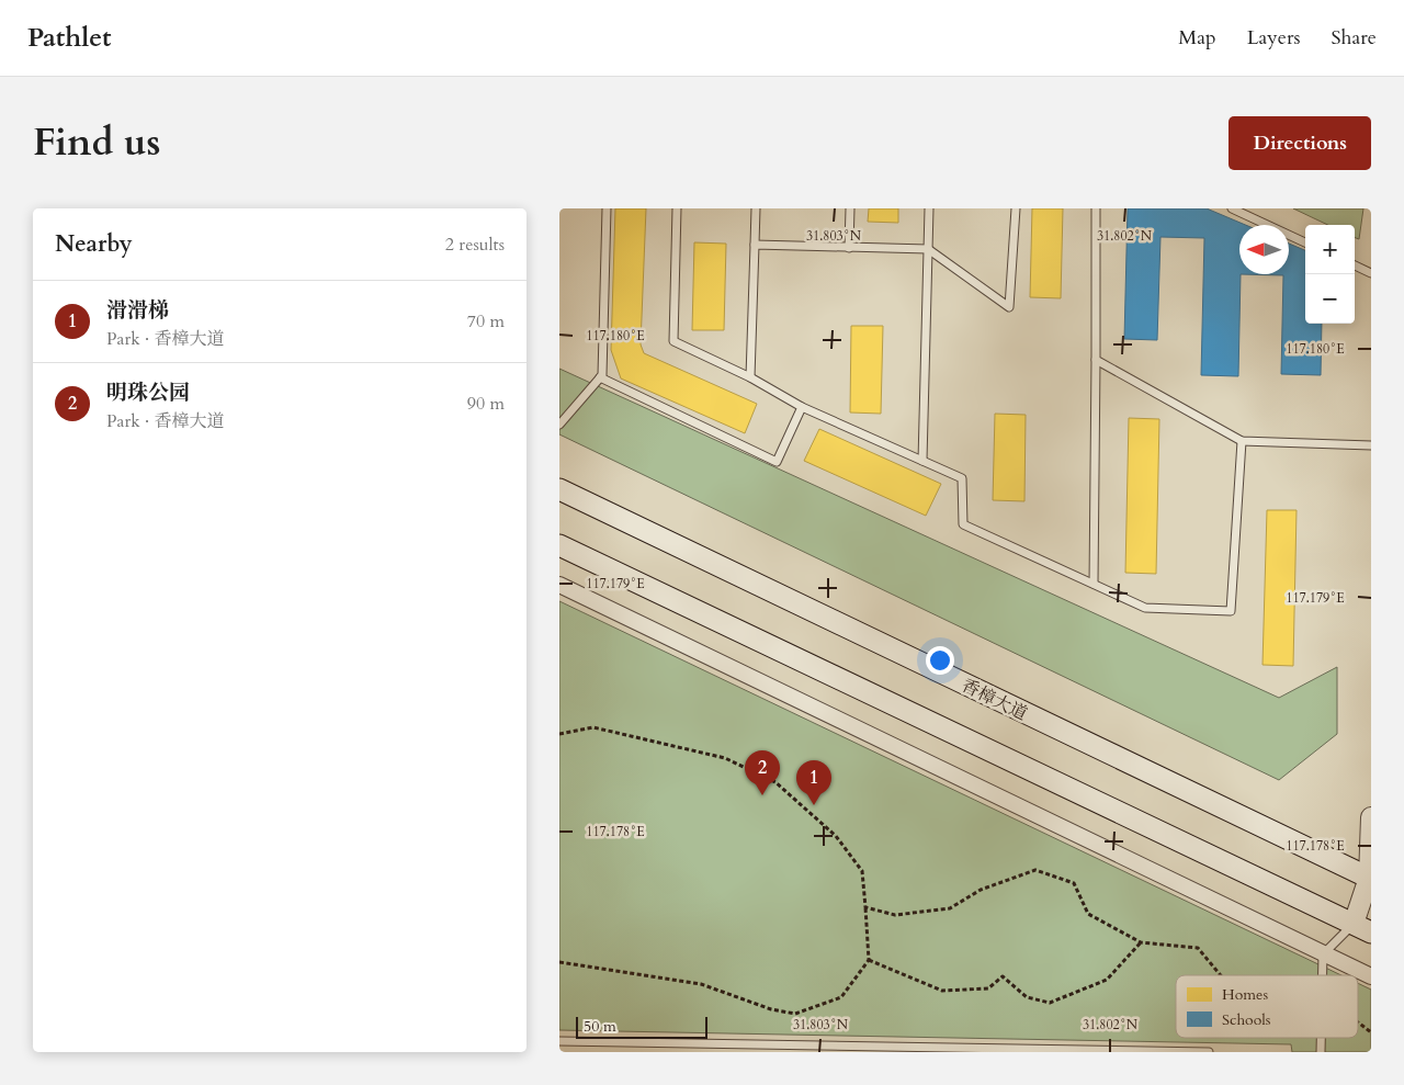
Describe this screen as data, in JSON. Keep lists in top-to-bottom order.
{
  "streets": {
    "main road": ["香樟大道"]
  },
  "legend": ["Homes", "Schools"],
  "scale_bar": "50 m",
  "north": "left",
  "page": {
    "header": "Pathlet",
    "nav": ["Map", "Layers", "Share"],
    "title": "Find us",
    "buttons": "Directions",
    "heading": ["Nearby", "2 results"],
    "map_buttons": ["+", "−"],
    "list": [
      {
        "mark": "1",
        "name": "滑滑梯",
        "note": "Park · 香樟大道",
        "value": "70 m"
      },
      {
        "mark": "2",
        "name": "明珠公园",
        "note": "Park · 香樟大道",
        "value": "90 m"
      }
    ],
    "pins": ["2", "1"],
    "scale": "50 m"
  },
  "coordinates": [
    "31.803°N",
    "31.802°N",
    "117.180°E",
    "117.179°E",
    "117.178°E"
  ]
}
